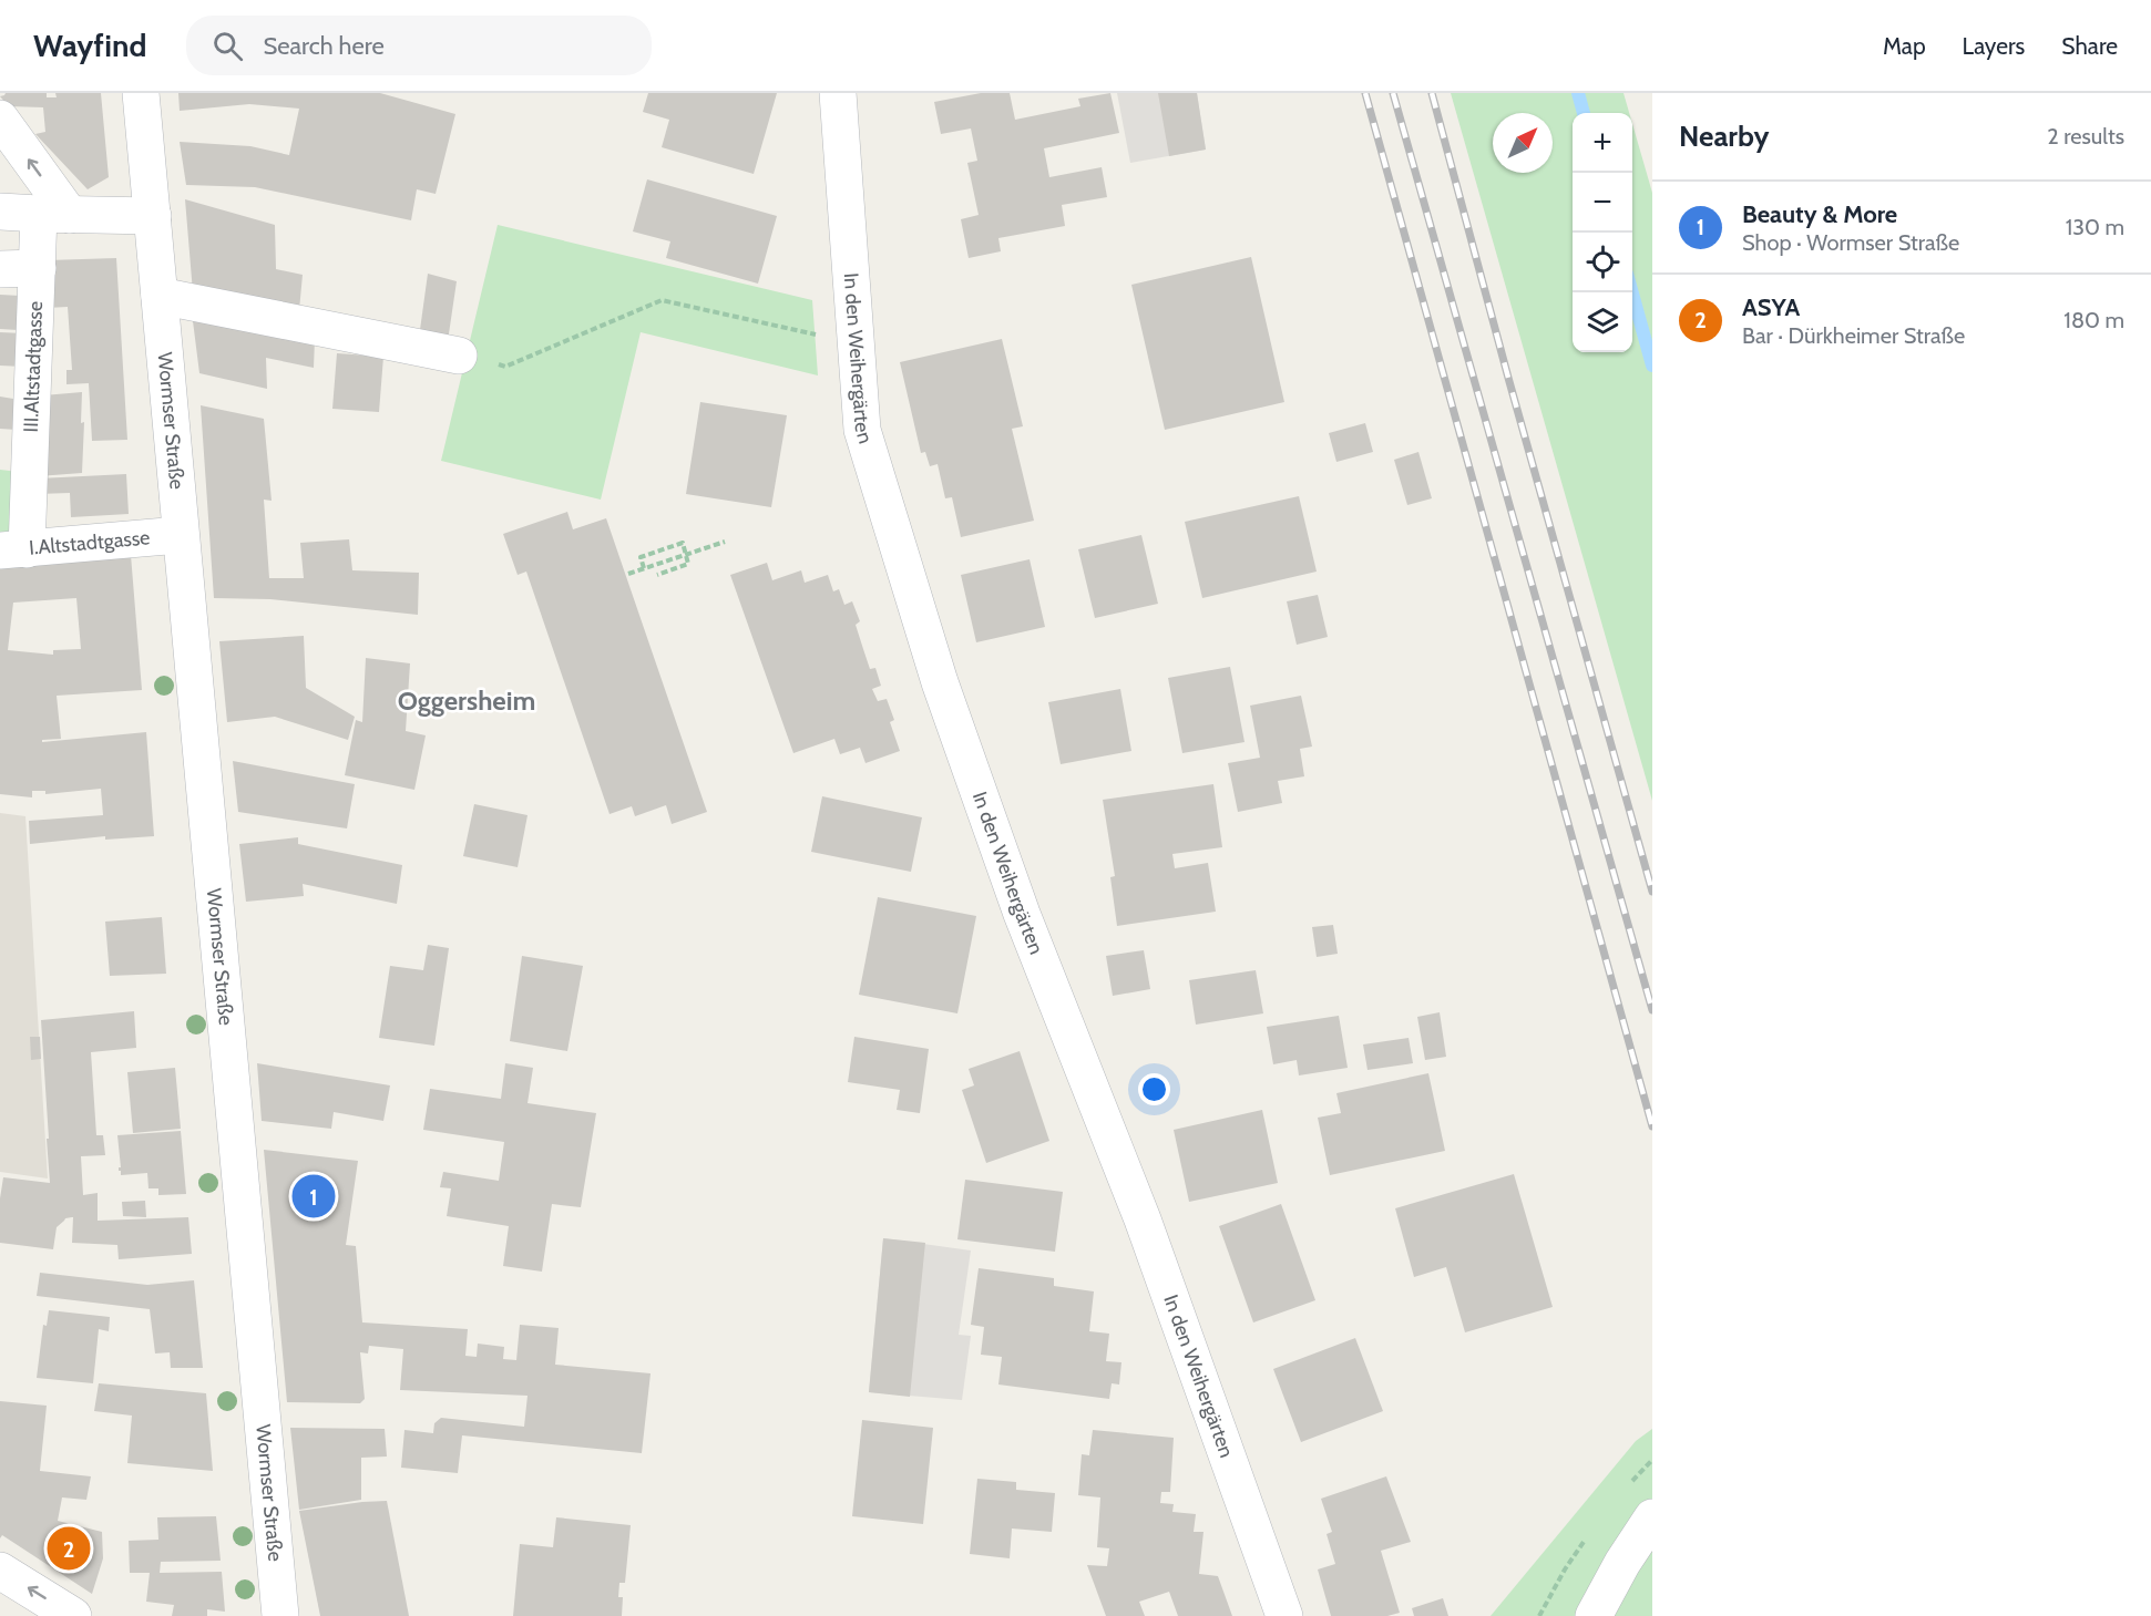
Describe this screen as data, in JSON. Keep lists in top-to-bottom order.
{
  "streets": {
    "street": [
      "In den Weihergärten",
      "III.Altstadtgasse",
      "Wormser Straße",
      "I.Altstadtgasse"
    ]
  },
  "crossings": [
    ["III.Altstadtgasse", "I.Altstadtgasse"],
    ["Wormser Straße", "I.Altstadtgasse"]
  ],
  "districts": ["Oggersheim"],
  "north": "top right",
  "page": {
    "header": "Wayfind",
    "search": "Search here",
    "nav": ["Map", "Layers", "Share"],
    "heading": ["Nearby", "2 results"],
    "map_buttons": ["+", "−"],
    "list": [
      {
        "mark": "1",
        "name": "Beauty & More",
        "note": "Shop · Wormser Straße",
        "value": "130 m"
      },
      {
        "mark": "2",
        "name": "ASYA",
        "note": "Bar · Dürkheimer Straße",
        "value": "180 m"
      }
    ],
    "pins": ["1", "2"]
  }
}
